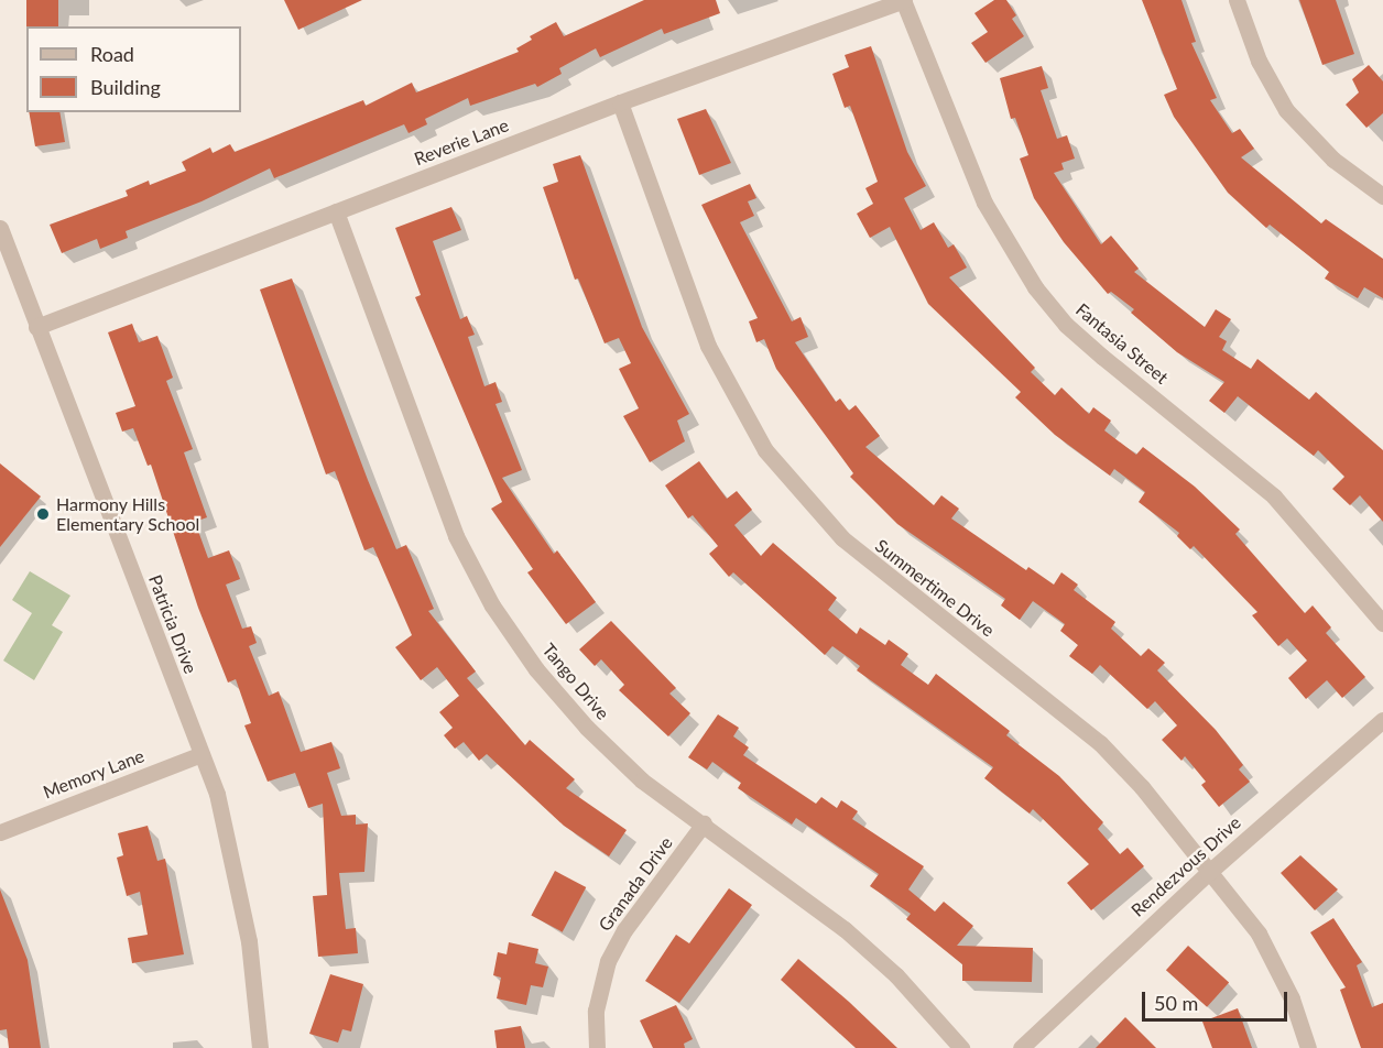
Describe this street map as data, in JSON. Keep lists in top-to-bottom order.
{
  "streets": {
    "street": [
      "Reverie Lane",
      "Fantasia Street",
      "Summertime Drive",
      "Patricia Drive",
      "Tango Drive",
      "Memory Lane",
      "Rendezvous Drive",
      "Granada Drive"
    ]
  },
  "crossings": [
    ["Reverie Lane", "Fantasia Street"],
    ["Reverie Lane", "Summertime Drive"],
    ["Reverie Lane", "Patricia Drive"],
    ["Reverie Lane", "Tango Drive"],
    ["Summertime Drive", "Rendezvous Drive"],
    ["Patricia Drive", "Memory Lane"],
    ["Tango Drive", "Granada Drive"]
  ],
  "places": ["Harmony Hills Elementary School"],
  "legend": ["Road", "Building"],
  "scale_bar": "50 m"
}
